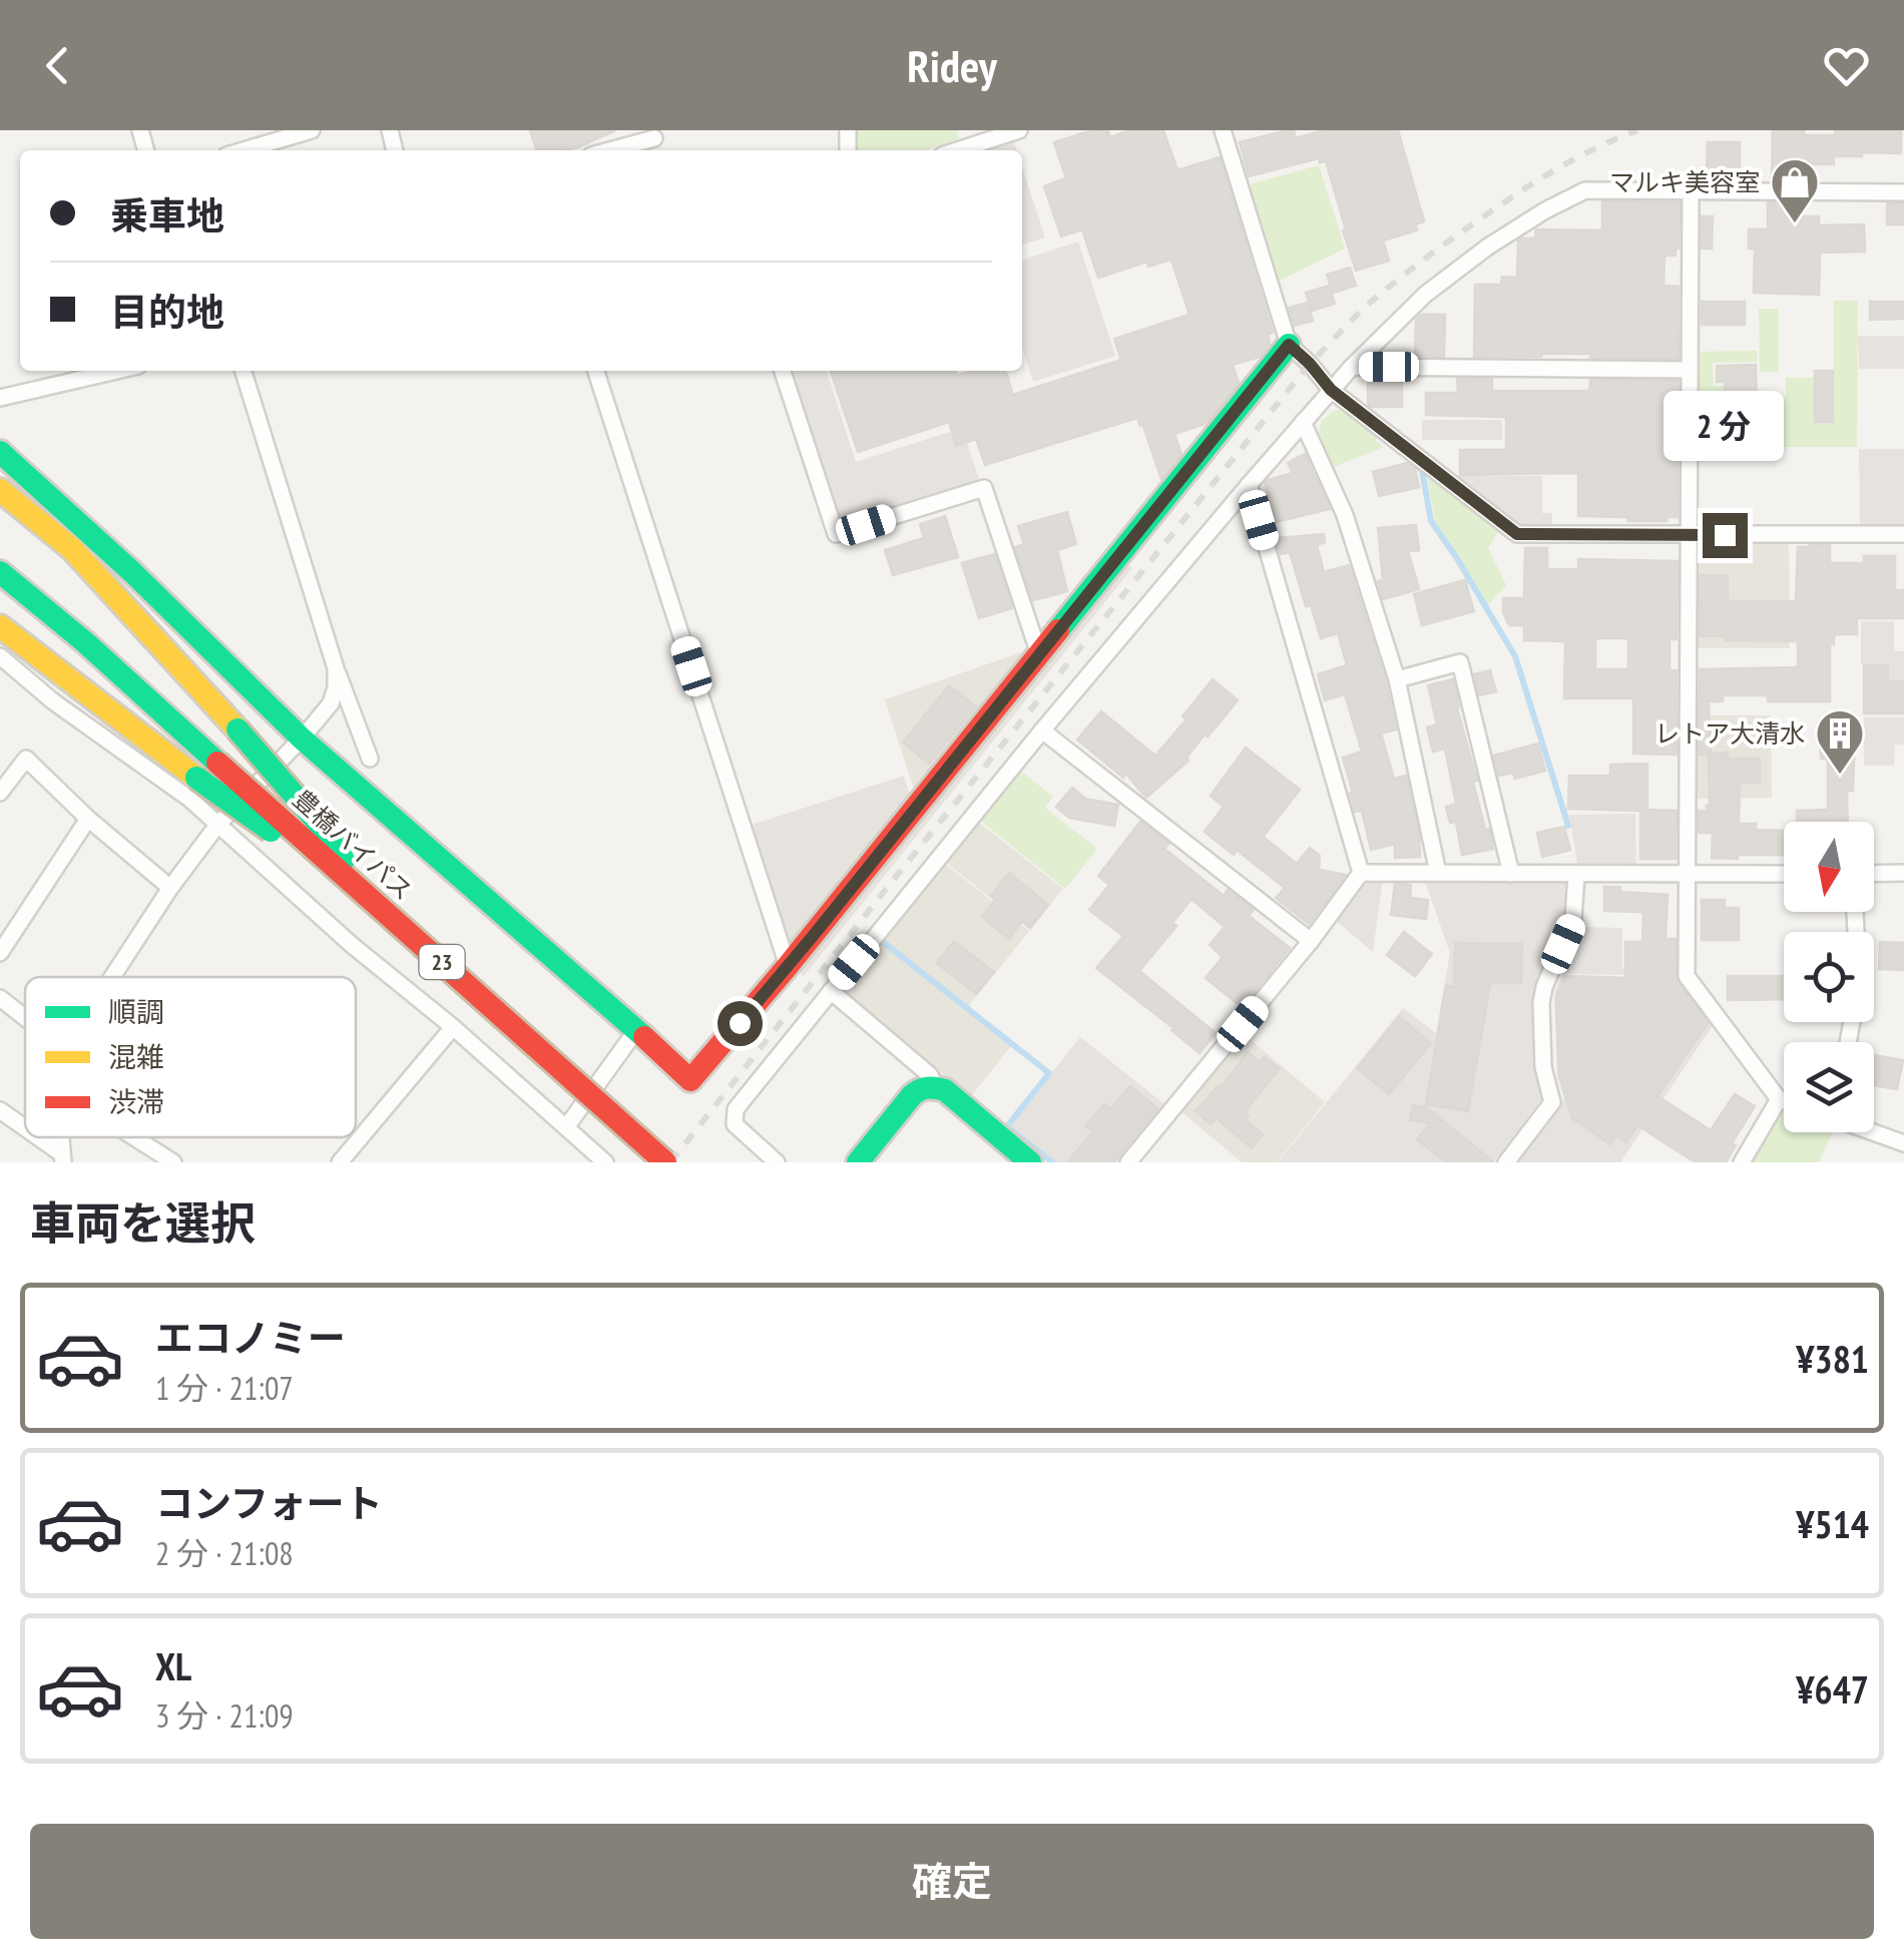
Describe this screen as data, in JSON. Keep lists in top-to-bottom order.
{
  "streets": {
    "main road": ["豊橋バイパス", "23"]
  },
  "crossings": [
    ["豊橋バイパス", "23"]
  ],
  "places": {
    "shop": ["マルキ美容室"],
    "building": ["レトア大清水"]
  },
  "legend": ["順調", "混雑", "渋滞"],
  "north": "bottom",
  "page": {
    "header": "Ridey",
    "banner": ["乗車地", "目的地"],
    "bubble": "2 分",
    "heading": "車両を選択",
    "list": [
      {
        "name": "エコノミー",
        "note": "1 分 · 21:07",
        "value": "¥381"
      },
      {
        "name": "コンフォート",
        "note": "2 分 · 21:08",
        "value": "¥514"
      },
      {
        "name": "XL",
        "note": "3 分 · 21:09",
        "value": "¥647"
      }
    ],
    "buttons": "確定"
  }
}
